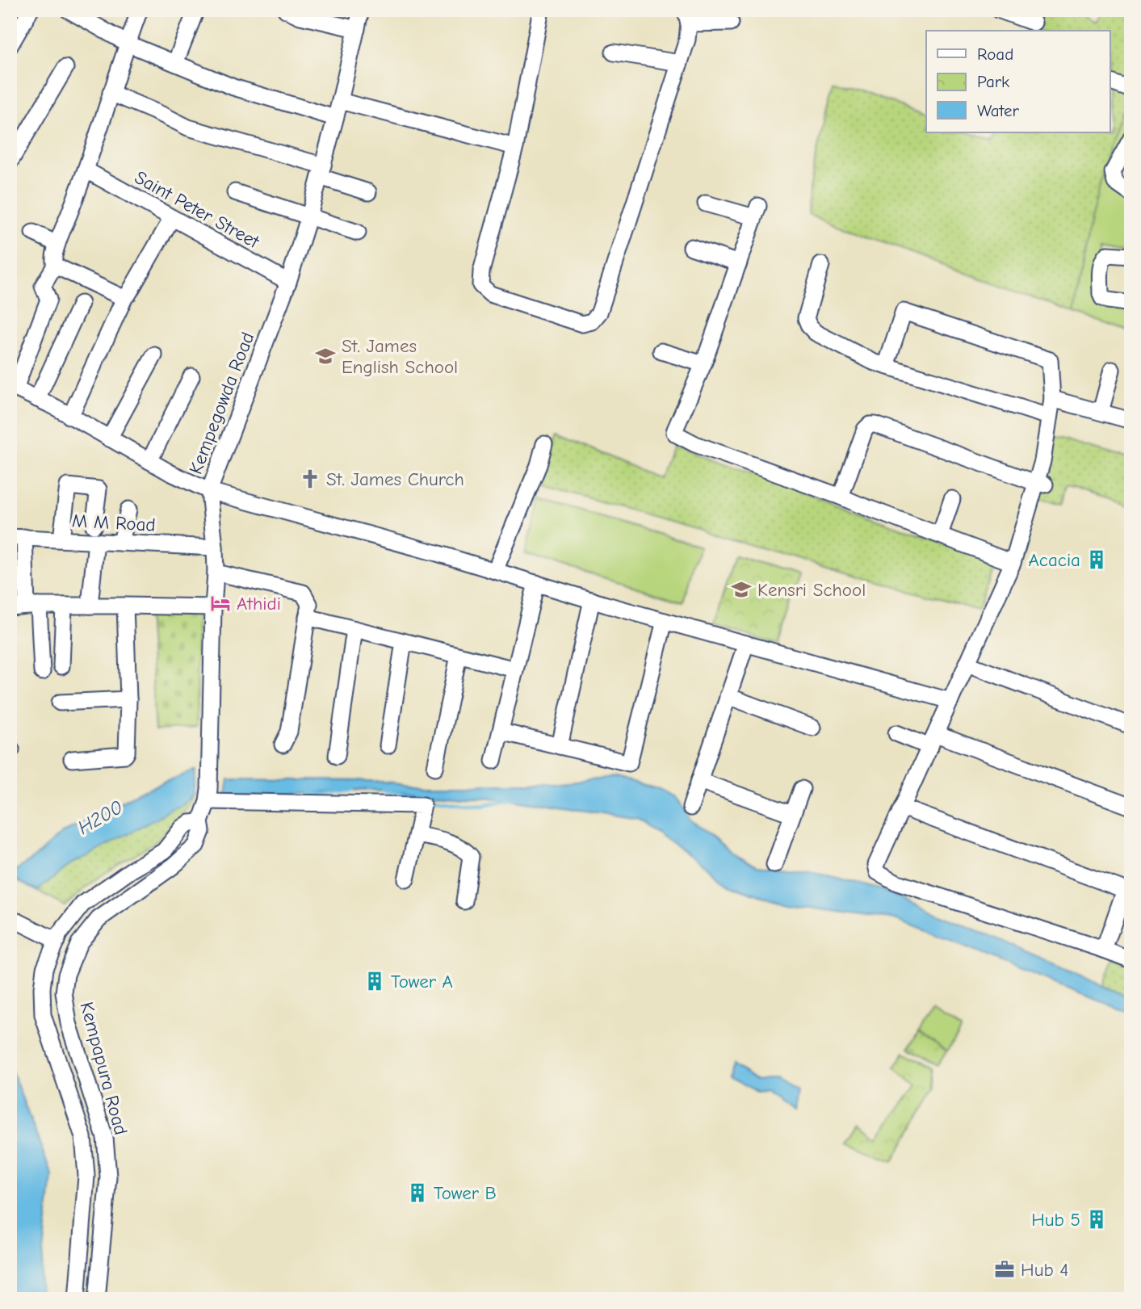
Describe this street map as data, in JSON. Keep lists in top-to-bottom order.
{
  "streets": {
    "street": [
      "Saint Peter Street",
      "Kempegowda Road",
      "M M Road",
      "Kempapura Road"
    ]
  },
  "crossings": [
    ["Saint Peter Street", "Kempegowda Road"],
    ["Kempegowda Road", "M M Road"],
    ["Kempegowda Road", "Kempapura Road"]
  ],
  "water": ["H200"],
  "places": {
    "school or university": ["St. James English School", "Kensri School"],
    "church": ["St. James Church"],
    "building": [
      "Acacia",
      "Tower A",
      "Tower B",
      "Hub 5"
    ],
    "hotel": ["Athidi"],
    "office": ["Hub 4"]
  },
  "legend": ["Road", "Park", "Water"]
}
